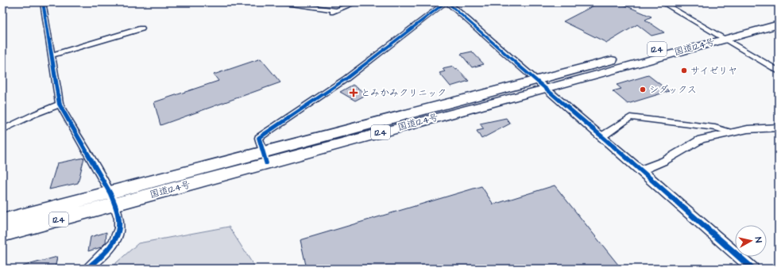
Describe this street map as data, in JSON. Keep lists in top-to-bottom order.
{
  "streets": {
    "highway": ["国道124号", "124"]
  },
  "places": {
    "other": ["サイゼリヤ", "シダックス"],
    "health": ["とみかみクリニック"]
  },
  "north": "right"
}
